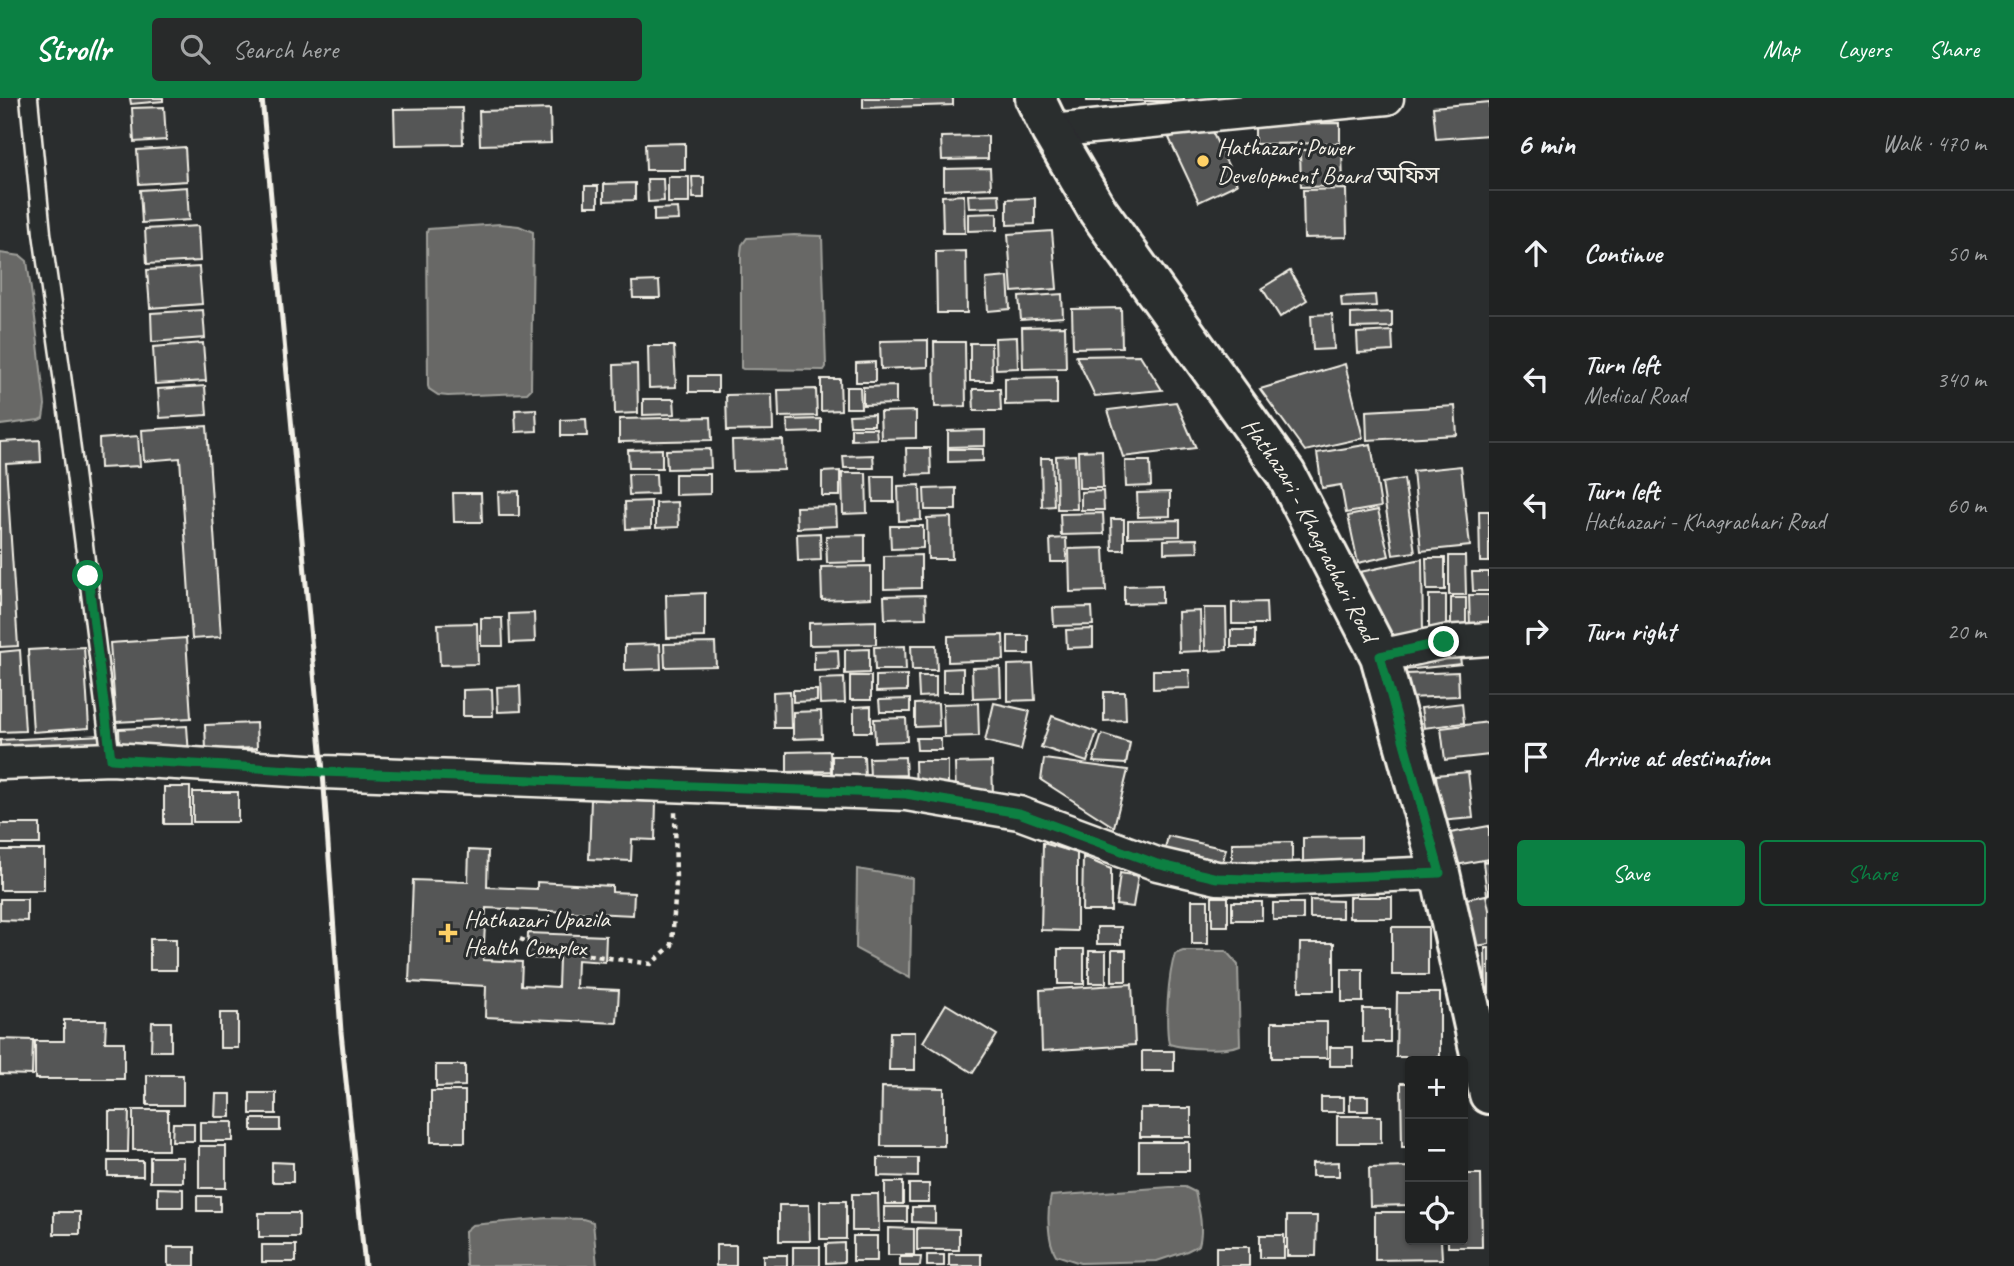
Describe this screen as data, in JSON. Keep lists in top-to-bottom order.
{
  "streets": {
    "main road": ["Hathazari - Khagrachari Road"]
  },
  "places": {
    "other": ["Hathazari Power Development Board অফিস"],
    "health": ["Hathazari Upazila Health Complex"]
  },
  "page": {
    "header": "Strollr",
    "search": "Search here",
    "nav": ["Map", "Layers", "Share"],
    "heading": ["6 min", "Walk · 470 m"],
    "list": [
      ["Continue", "50 m"],
      ["Turn left", "Medical Road", "340 m"],
      ["Turn left", "Hathazari - Khagrachari Road", "60 m"],
      ["Turn right", "20 m"],
      "Arrive at destination"
    ],
    "buttons": ["Save", "Share"],
    "map_buttons": ["+", "−"]
  }
}
